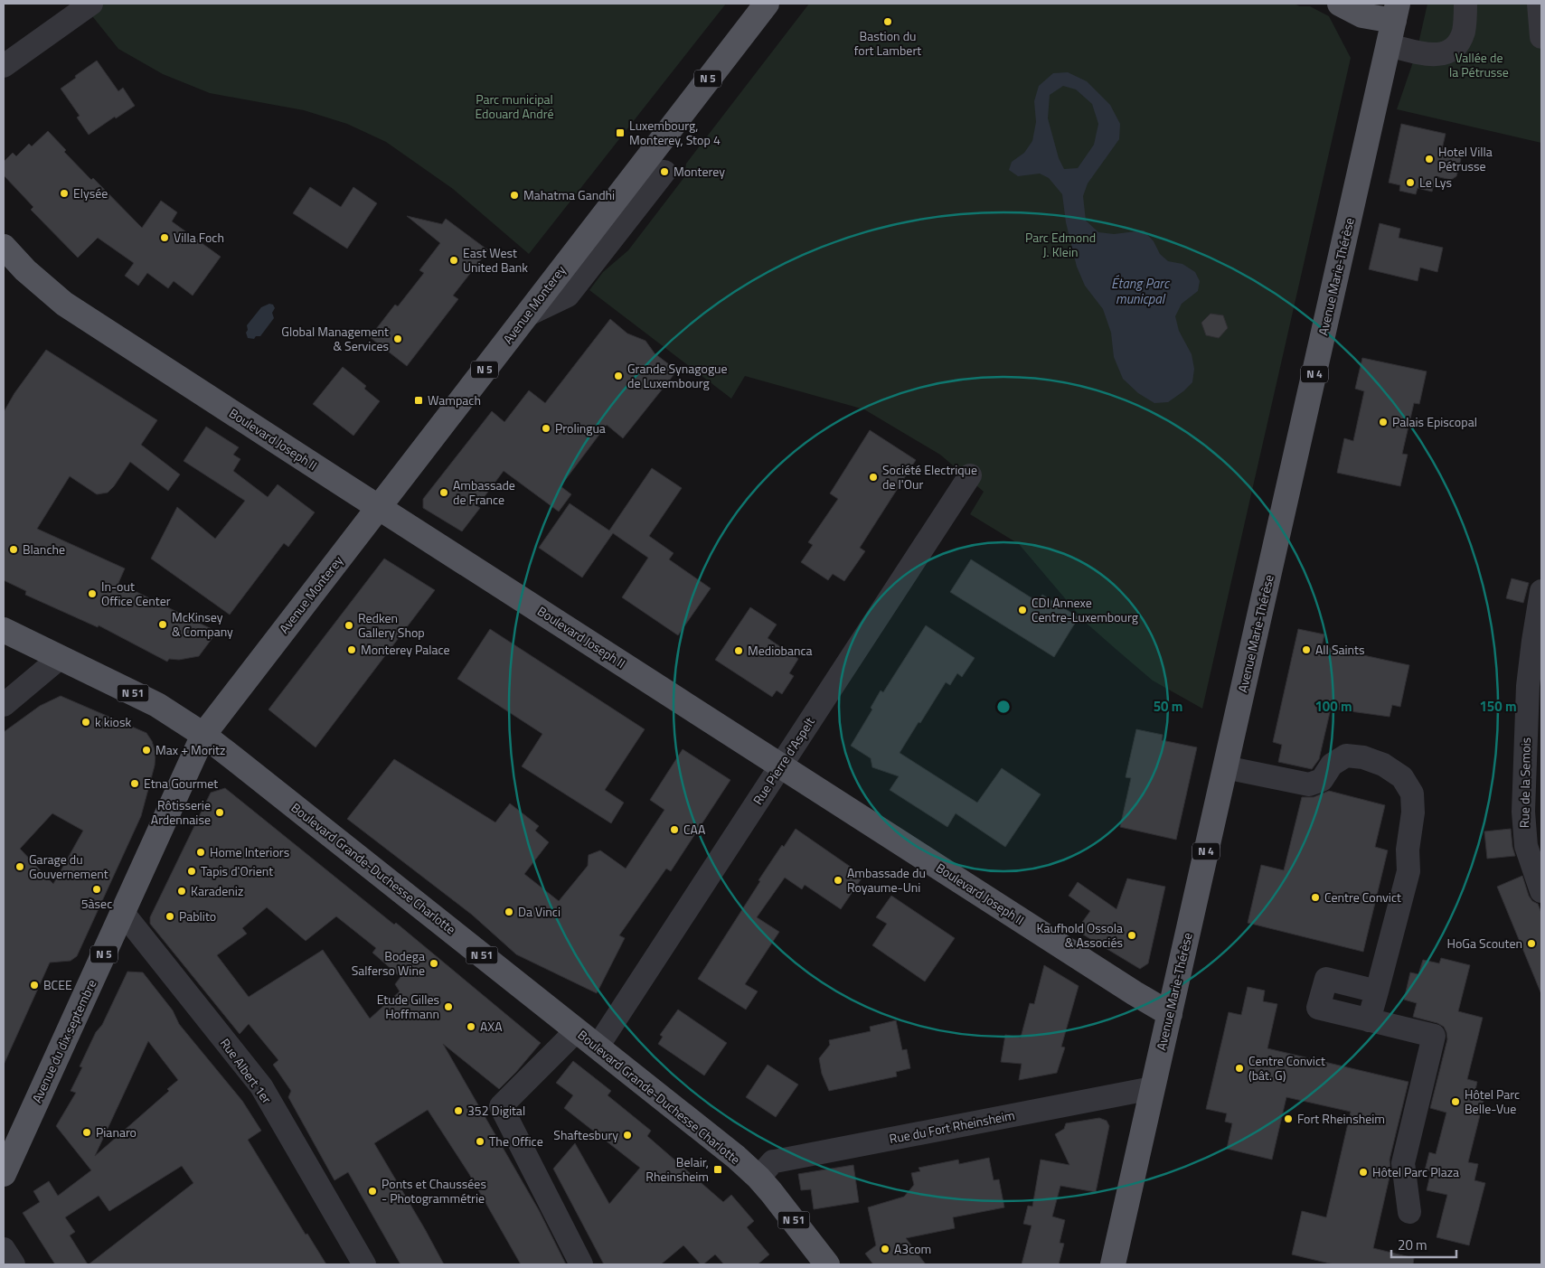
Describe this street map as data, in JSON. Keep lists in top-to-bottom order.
{
  "streets": {
    "main road": [
      "N 5",
      "Avenue Marie-Thérèse",
      "Avenue Monterey",
      "N 4",
      "Boulevard Joseph II",
      "N 51",
      "Boulevard Grande-Duchesse Charlotte",
      "Avenue du dix septembre"
    ],
    "street": [
      "Rue Pierre d'Aspelt",
      "Rue de la Semois",
      "Rue Albert 1er",
      "Rue du Fort Rheinsheim"
    ]
  },
  "crossings": [
    ["Avenue Marie-Thérèse", "Boulevard Joseph II"],
    ["Avenue Marie-Thérèse", "Rue du Fort Rheinsheim"],
    ["Avenue Monterey", "Boulevard Joseph II"],
    ["Avenue Monterey", "Boulevard Grande-Duchesse Charlotte"],
    ["Avenue Monterey", "Avenue du dix septembre"],
    ["Boulevard Joseph II", "Rue Pierre d'Aspelt"],
    ["Rue Pierre d'Aspelt", "Boulevard Grande-Duchesse Charlotte"],
    ["Boulevard Grande-Duchesse Charlotte", "Avenue du dix septembre"],
    ["Boulevard Grande-Duchesse Charlotte", "Rue du Fort Rheinsheim"],
    ["Avenue du dix septembre", "Rue Albert 1er"]
  ],
  "water": ["Étang Parc municpal"],
  "parks": ["Vallée de la Pétrusse", "Parc municipal Edouard André", "Parc Edmond J. Klein"],
  "places": {
    "other": [
      "Bastion du fort Lambert",
      "Hotel Villa Pétrusse",
      "Monterey",
      "Le Lys",
      "Elysée",
      "Mahatma Gandhi",
      "Villa Foch",
      "East West United Bank",
      "Global Management & Services",
      "Grande Synagogue de Luxembourg",
      "Palais Episcopal",
      "Prolingua",
      "Société Electrique de l'Our",
      "Ambassade de France",
      "Blanche",
      "In-out Office Center",
      "CDI Annexe Centre-Luxembourg",
      "McKinsey & Company",
      "Redken Gallery Shop",
      "Monterey Palace",
      "All Saints",
      "Mediobanca",
      "k kiosk",
      "Max + Moritz",
      "Etna Gourmet",
      "Rôtisserie Ardennaise",
      "CAA",
      "Home Interiors",
      "Garage du Gouvernement",
      "Tapis d'Orient",
      "Ambassade du Royaume-Uni",
      "5àsec",
      "Karadeniz",
      "Centre Convict",
      "Da Vinci",
      "Pablito",
      "Kaufhold Ossola & Associés",
      "HoGa Scouten",
      "Bodega Salferso Wine",
      "BCEE",
      "Etude Gilles Hoffmann",
      "AXA",
      "Centre Convict (bât. G)",
      "Hôtel Parc Belle-Vue",
      "352 Digital",
      "Fort Rheinsheim",
      "Pianaro",
      "Shaftesbury",
      "The Office",
      "Hôtel Parc Plaza",
      "Ponts et Chaussées - Photogrammétrie",
      "A3com"
    ],
    "transit": ["Luxembourg, Monterey, Stop 4", "Wampach", "Belair, Rheinsheim"]
  },
  "scale_bar": "20 m",
  "rings": ["50 m", "100 m", "150 m"]
}
